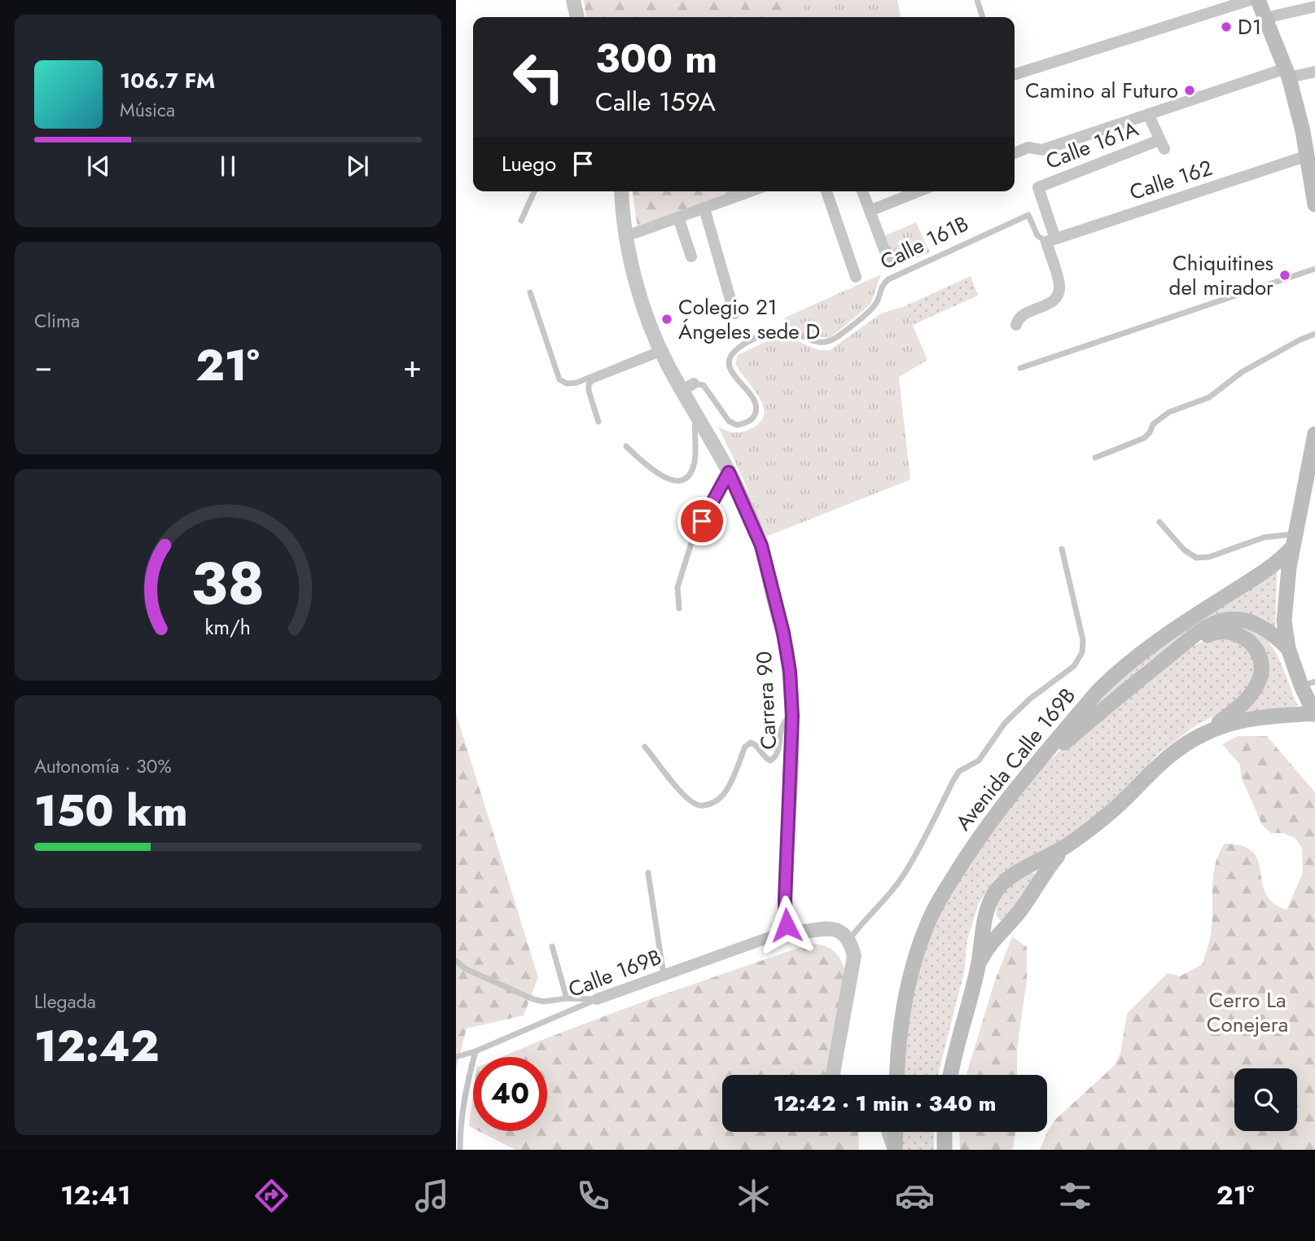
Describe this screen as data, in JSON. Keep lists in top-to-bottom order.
{
  "streets": {
    "main road": ["Avenida Calle 169B"],
    "street": [
      "Calle 161A",
      "Calle 162",
      "Carrera 90",
      "Calle 169B"
    ],
    "lane": ["Calle 161B"]
  },
  "crossings": [
    ["Calle 161A", "Calle 162"],
    ["Calle 161A", "Calle 161B"],
    ["Calle 162", "Calle 161B"],
    ["Calle 161B", "Carrera 90"],
    ["Carrera 90", "Calle 169B"]
  ],
  "parks": ["Cerro La Conejera"],
  "places": [
    "D1",
    "Camino al Futuro",
    "Chiquitines del mirador",
    "Colegio 21 Ángeles sede D"
  ],
  "page": {
    "turn": ["300 m", "Calle 159A"],
    "song": ["106.7 FM", "Música"],
    "then": "Luego",
    "tile": [
      "Clima",
      ["Autonomía · 30%", "150 km"],
      ["Llegada", "12:42"]
    ],
    "heat": ["−", "21°", "+"],
    "limit": "40",
    "trip": "12:42 · 1 min · 340 m",
    "tabs": ["12:41", "21°"],
    "gauge": ["38", "km/h"]
  }
}
